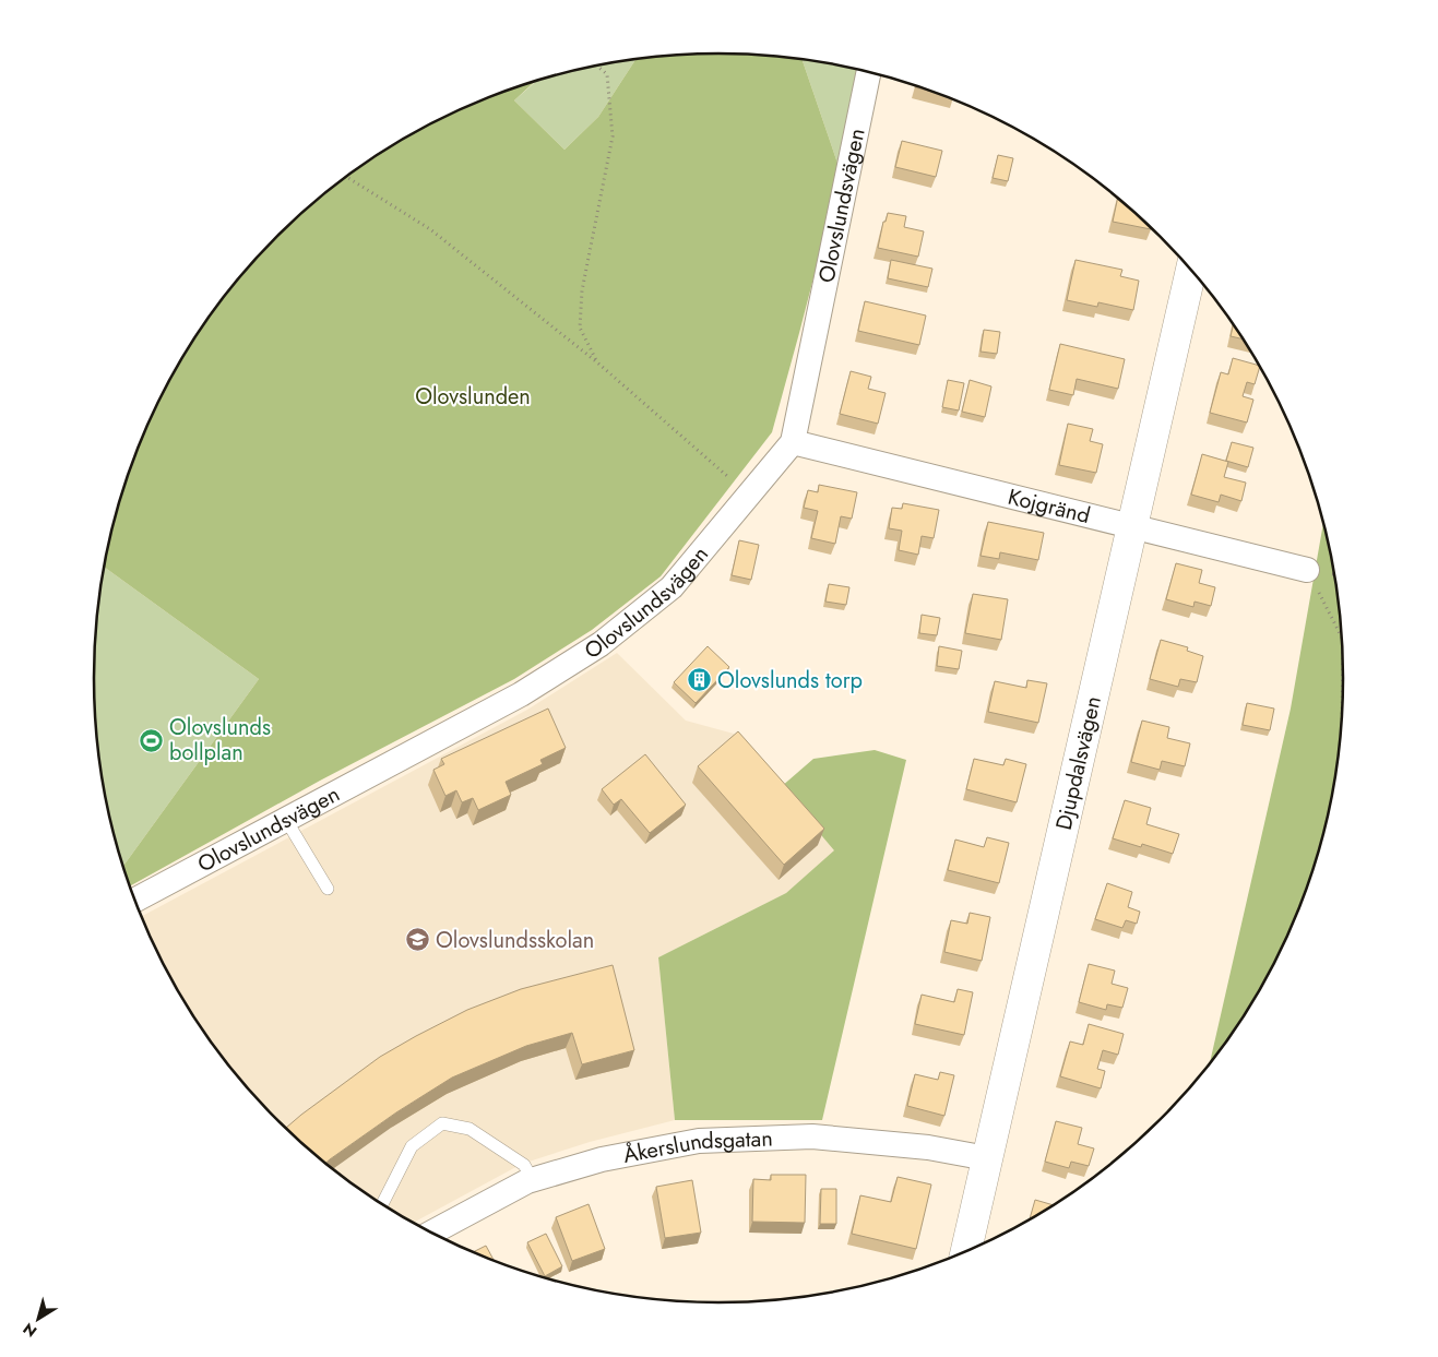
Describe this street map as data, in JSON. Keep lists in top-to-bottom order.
{
  "streets": {
    "street": [
      "Olovslundsvägen",
      "Kojgränd",
      "Djupdalsvägen",
      "Åkerslundsgatan"
    ]
  },
  "crossings": [
    ["Olovslundsvägen", "Kojgränd"],
    ["Kojgränd", "Djupdalsvägen"],
    ["Djupdalsvägen", "Åkerslundsgatan"]
  ],
  "parks": ["Olovslunden"],
  "places": {
    "building": ["Olovslunds torp"],
    "sports": ["Olovslunds bollplan"],
    "school or university": ["Olovslundsskolan"]
  },
  "north": "bottom left"
}
